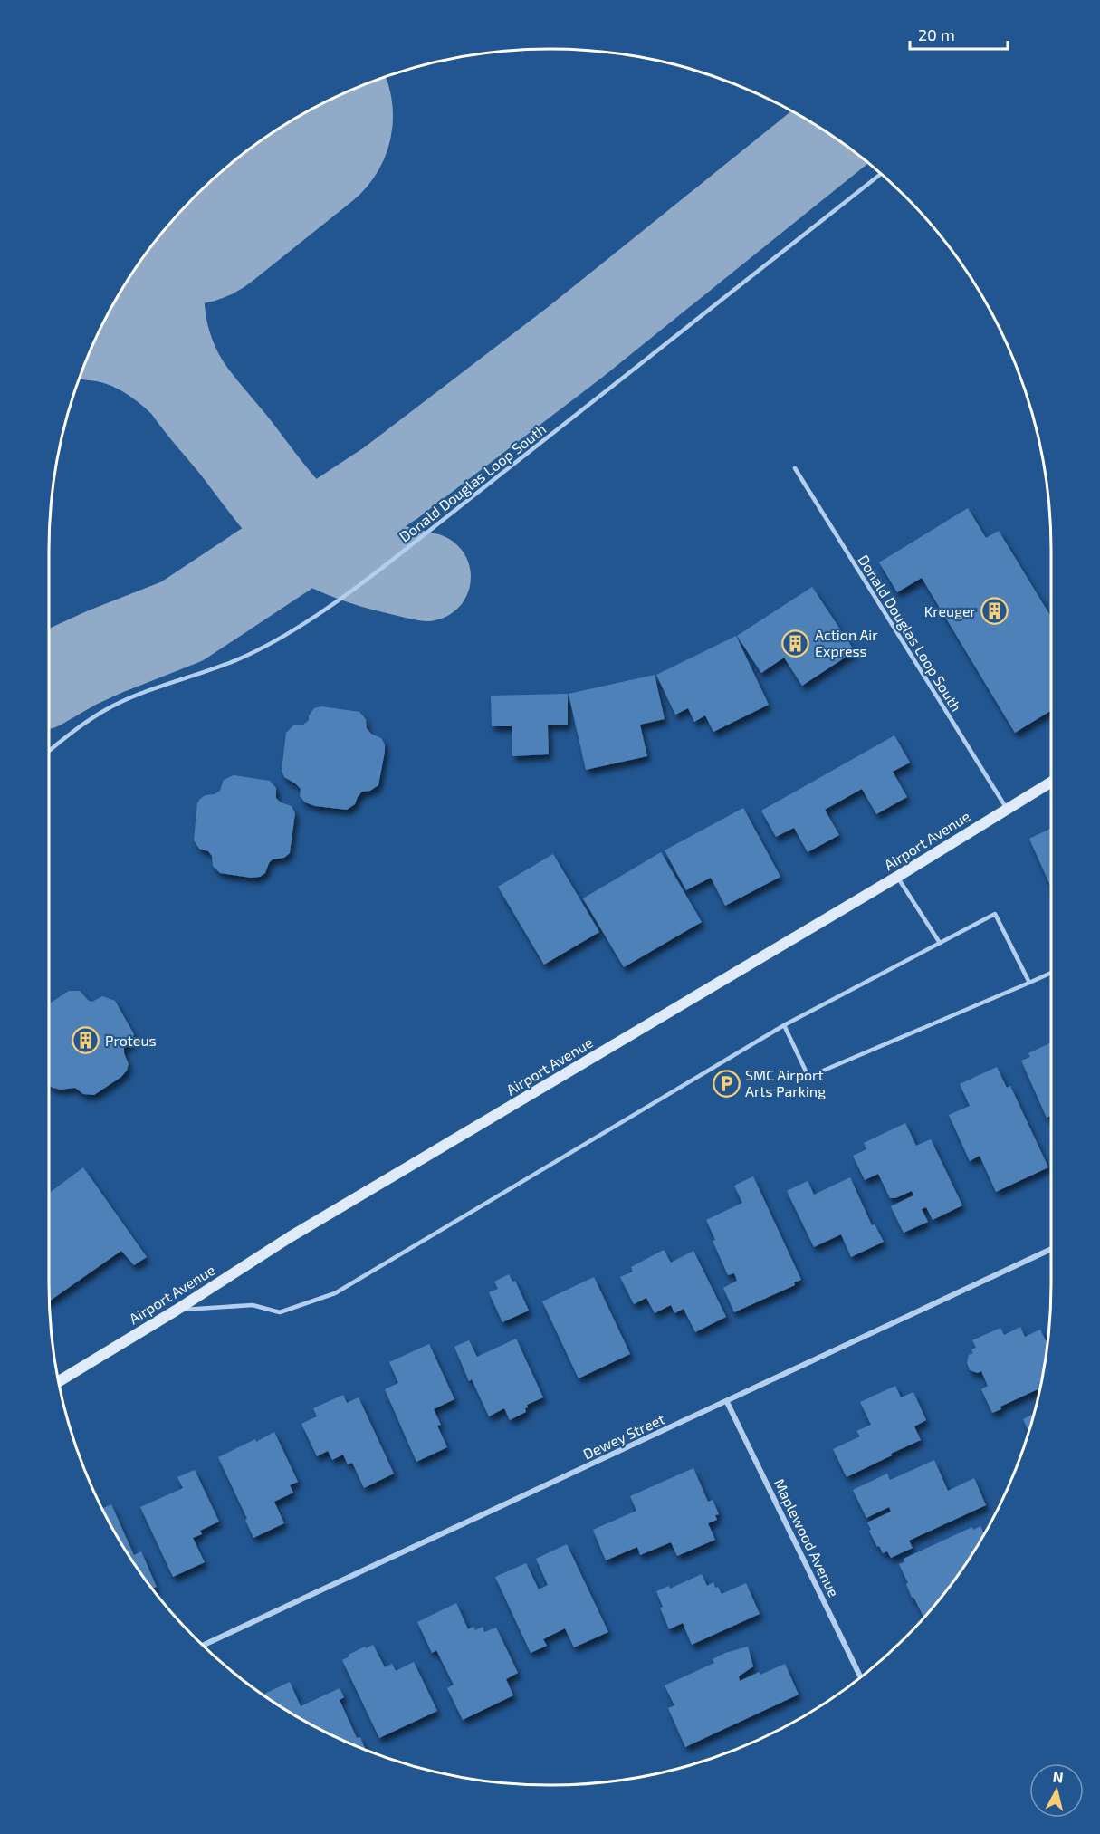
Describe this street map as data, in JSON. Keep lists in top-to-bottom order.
{
  "streets": {
    "street": ["Airport Avenue", "Dewey Street", "Maplewood Avenue"],
    "lane": ["Donald Douglas Loop South"]
  },
  "crossings": [
    ["Donald Douglas Loop South", "Airport Avenue"],
    ["Dewey Street", "Maplewood Avenue"]
  ],
  "places": {
    "building": ["Kreuger", "Action Air Express", "Proteus"],
    "parking": ["SMC Airport Arts Parking"]
  },
  "scale_bar": "20 m",
  "north": "top"
}
